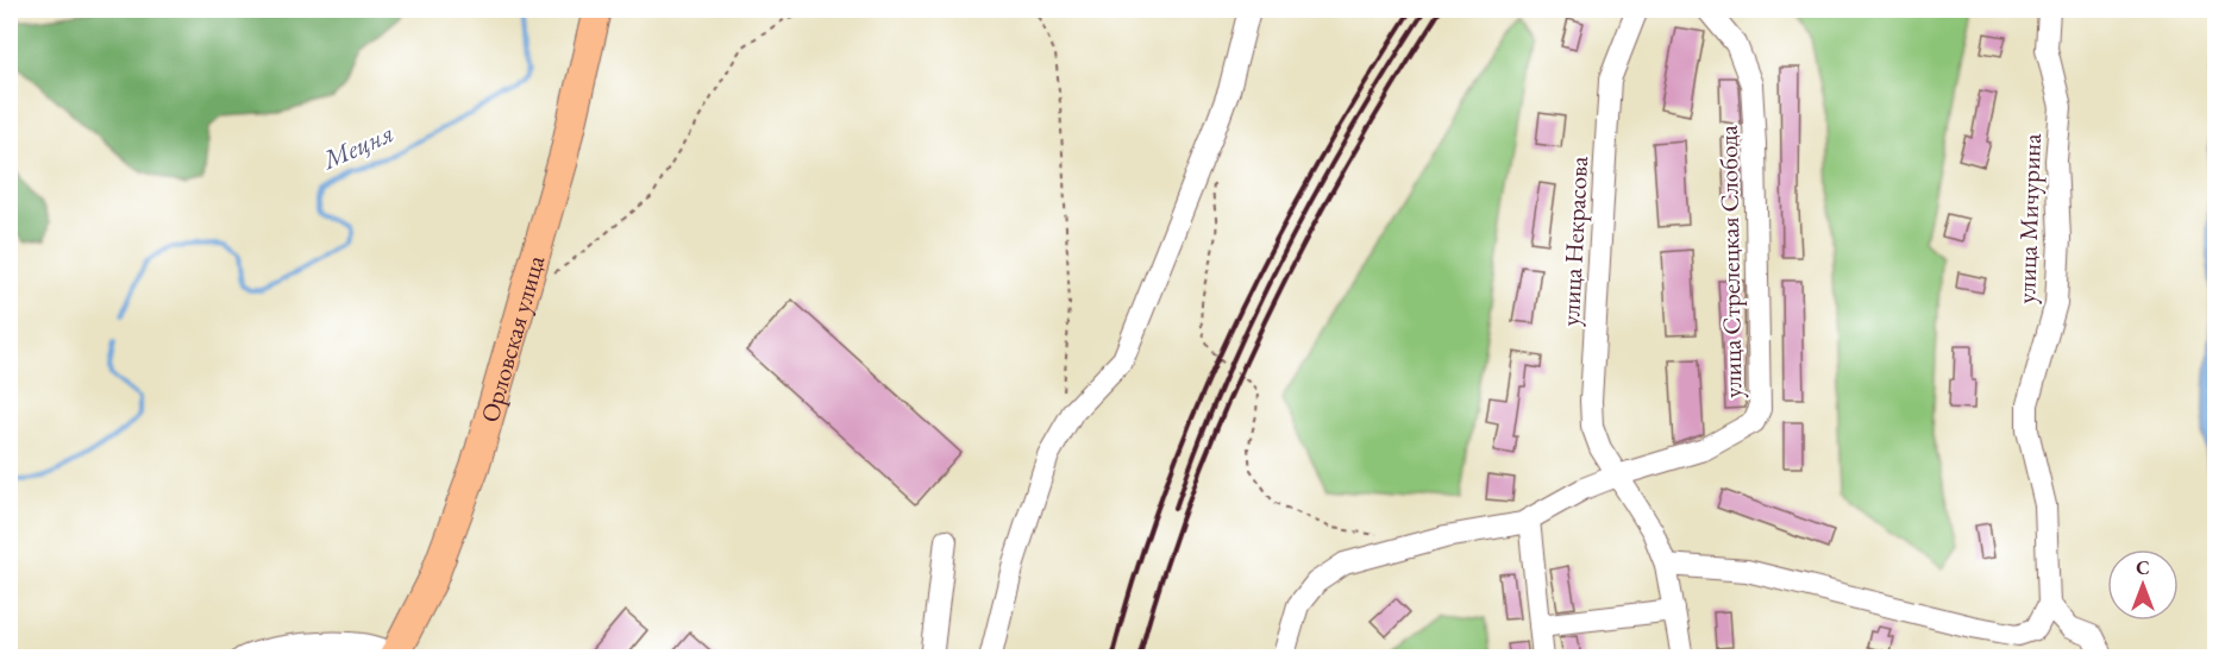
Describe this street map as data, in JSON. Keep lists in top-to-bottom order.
{
  "streets": {
    "main road": ["Орловская улица"],
    "street": ["улица Мичурина", "улица Некрасова", "улица Стрелецкая Слобода"]
  },
  "crossings": [
    ["улица Некрасова", "улица Стрелецкая Слобода"]
  ],
  "water": ["Мецня"],
  "north": "top"
}
